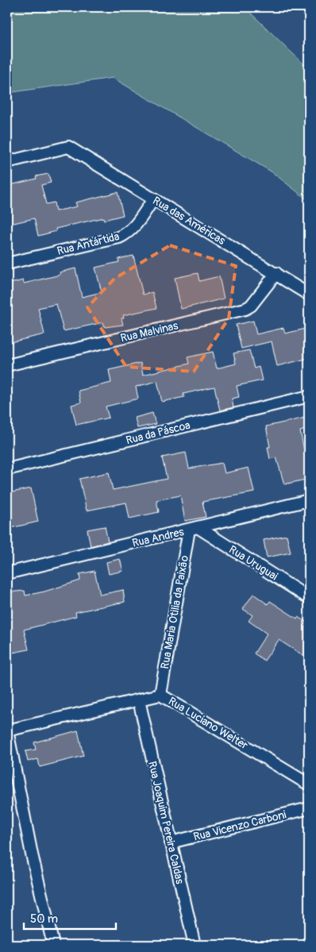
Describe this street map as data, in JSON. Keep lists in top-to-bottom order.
{
  "streets": {
    "street": [
      "Rua das Américas",
      "Rua Antártida",
      "Rua Malvinas",
      "Rua da Páscoa",
      "Rua Andres",
      "Rua Uruguai",
      "Rua Maria Otilia da Paixão",
      "Rua Luciano Welter",
      "Rua Joaquim Pereira Caldas",
      "Rua Vicenzo Carboni"
    ]
  },
  "crossings": [
    ["Rua das Américas", "Rua Antártida"],
    ["Rua das Américas", "Rua Malvinas"],
    ["Rua Andres", "Rua Uruguai"],
    ["Rua Andres", "Rua Maria Otilia da Paixão"],
    ["Rua Uruguai", "Rua Maria Otilia da Paixão"],
    ["Rua Maria Otilia da Paixão", "Rua Luciano Welter"],
    ["Rua Luciano Welter", "Rua Joaquim Pereira Caldas"],
    ["Rua Joaquim Pereira Caldas", "Rua Vicenzo Carboni"]
  ],
  "scale_bar": "50 m"
}
